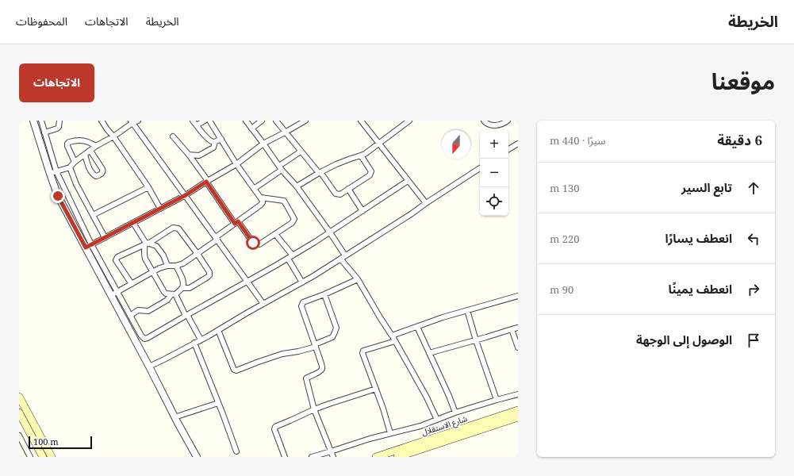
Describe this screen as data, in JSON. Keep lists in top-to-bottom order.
{
  "streets": {
    "main road": ["شارع الاستقلال"]
  },
  "scale_bar": "100 m",
  "north": "bottom",
  "page": {
    "header": "الخريطة",
    "nav": ["الخريطة", "الاتجاهات", "المحفوظات"],
    "title": "موقعنا",
    "buttons": "الاتجاهات",
    "heading": ["6 دقيقة", "سيرًا · 440 m"],
    "map_buttons": ["+", "−"],
    "list": [
      ["تابع السير", "130 m"],
      ["انعطف يسارًا", "220 m"],
      ["انعطف يمينًا", "90 m"],
      "الوصول إلى الوجهة"
    ],
    "scale": "100 m"
  }
}
